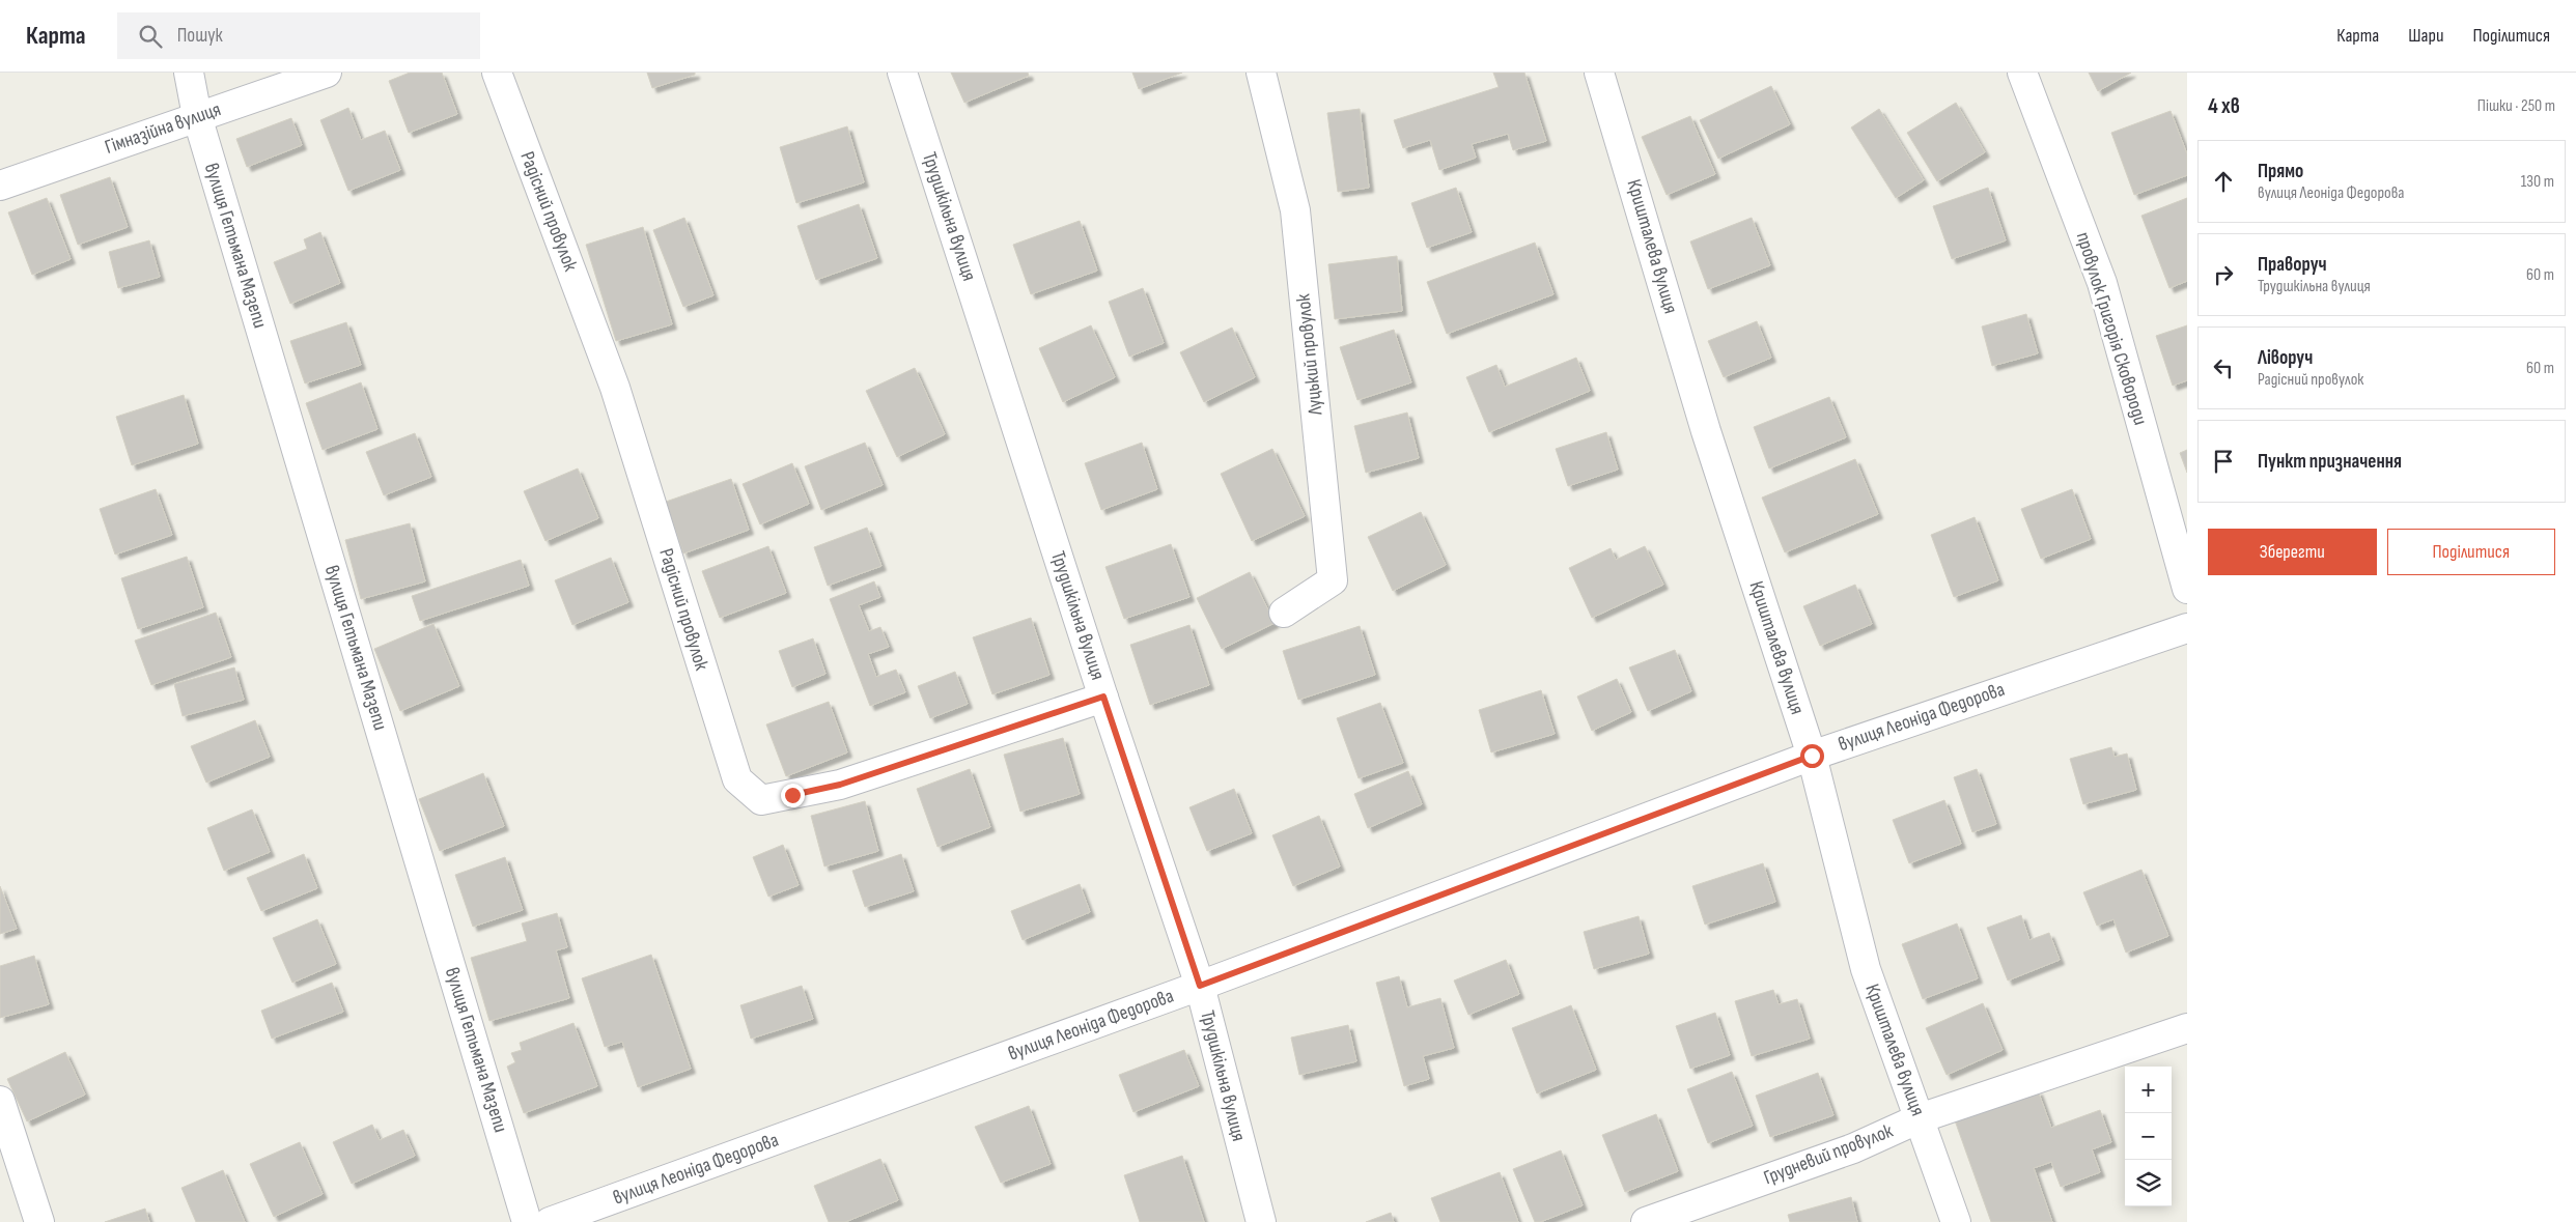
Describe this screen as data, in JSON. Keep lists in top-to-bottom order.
{
  "streets": {
    "street": [
      "Гімназійна вулиця",
      "Радісний провулок",
      "Трудшкільна вулиця",
      "вулиця Гетьмана Мазепи",
      "Кришталева вулиця",
      "провулок Григорія Сковороди",
      "Луцький провулок",
      "вулиця Леоніда Федорова",
      "Грудневий провулок"
    ]
  },
  "crossings": [
    ["Гімназійна вулиця", "вулиця Гетьмана Мазепи"],
    ["Радісний провулок", "Трудшкільна вулиця"],
    ["Трудшкільна вулиця", "вулиця Леоніда Федорова"],
    ["Кришталева вулиця", "вулиця Леоніда Федорова"],
    ["Кришталева вулиця", "Грудневий провулок"]
  ],
  "page": {
    "header": "Карта",
    "search": "Пошук",
    "nav": ["Карта", "Шари", "Поділитися"],
    "heading": ["4 хв", "Пішки · 250 m"],
    "list": [
      ["Прямо", "вулиця Леоніда Федорова", "130 m"],
      ["Праворуч", "Трудшкільна вулиця", "60 m"],
      ["Ліворуч", "Радісний провулок", "60 m"],
      "Пункт призначення"
    ],
    "buttons": ["Зберегти", "Поділитися"],
    "map_buttons": ["+", "−"]
  }
}
